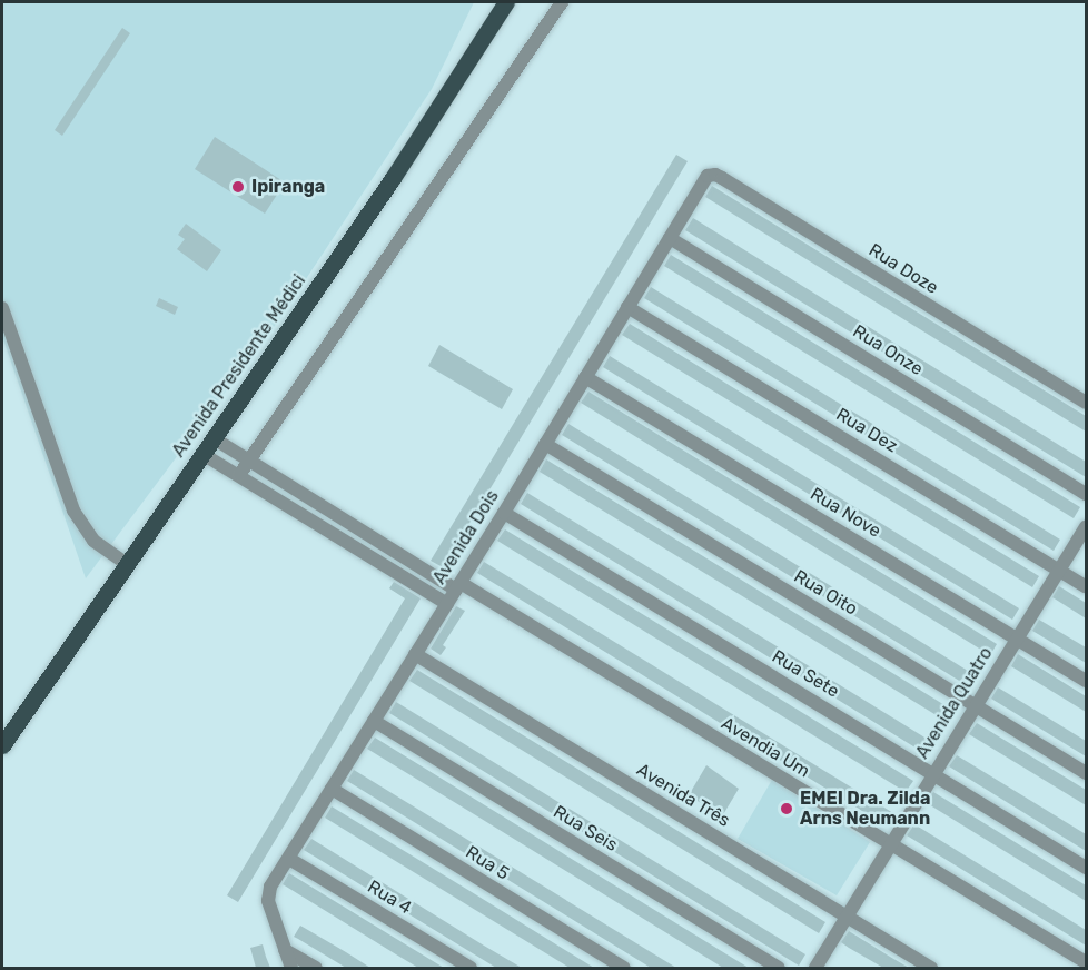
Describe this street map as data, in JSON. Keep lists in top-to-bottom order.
{
  "streets": {
    "main road": ["Avenida Presidente Médici"],
    "street": [
      "Rua Doze",
      "Rua Onze",
      "Rua Dez",
      "Rua Nove",
      "Avenida Dois",
      "Rua Oito",
      "Rua Sete",
      "Avenida Quatro",
      "Avendia Um",
      "Avenida Três",
      "Rua Seis",
      "Rua 5",
      "Rua 4"
    ]
  },
  "crossings": [
    ["Rua Doze", "Avenida Dois"],
    ["Rua Onze", "Avenida Dois"],
    ["Avenida Presidente Médici", "Avendia Um"],
    ["Rua Dez", "Avenida Dois"],
    ["Rua Dez", "Avenida Quatro"],
    ["Rua Nove", "Avenida Dois"],
    ["Rua Nove", "Avenida Quatro"],
    ["Avenida Dois", "Rua Oito"],
    ["Avenida Dois", "Rua Sete"],
    ["Avenida Dois", "Avendia Um"],
    ["Avenida Dois", "Avenida Três"],
    ["Avenida Dois", "Rua Seis"],
    ["Avenida Dois", "Rua 5"],
    ["Avenida Dois", "Rua 4"],
    ["Rua Oito", "Avenida Quatro"],
    ["Rua Sete", "Avenida Quatro"],
    ["Avenida Quatro", "Avendia Um"],
    ["Avenida Quatro", "Avenida Três"]
  ],
  "places": ["Ipiranga", "EMEI Dra. Zilda Arns Neumann"]
}
